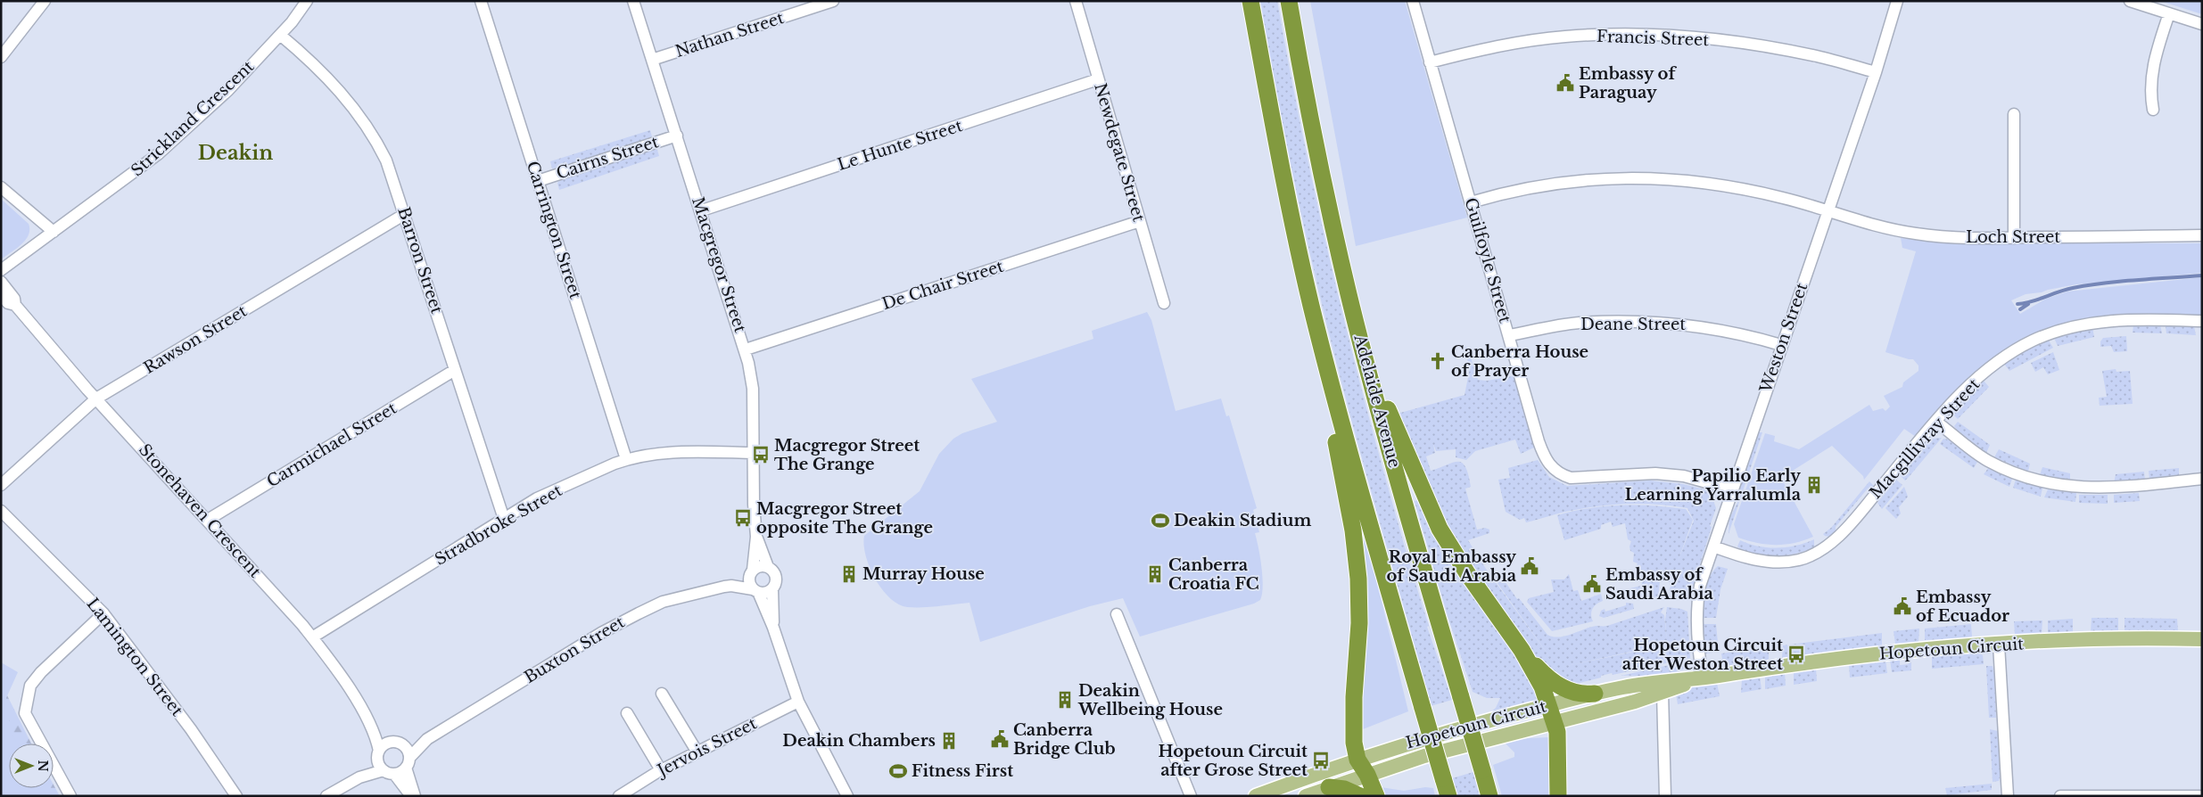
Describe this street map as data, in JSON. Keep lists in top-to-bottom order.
{
  "streets": {
    "highway": ["Adelaide Avenue"],
    "main road": ["Hopetoun Circuit"],
    "street": [
      "Nathan Street",
      "Francis Street",
      "Strickland Crescent",
      "Le Hunte Street",
      "Newdegate Street",
      "Cairns Street",
      "Carrington Street",
      "Loch Street",
      "Barron Street",
      "Guilfoyle Street",
      "Macgregor Street",
      "De Chair Street",
      "Deane Street",
      "Weston Street",
      "Rawson Street",
      "Macgillivray Street",
      "Carmichael Street",
      "Stonehaven Crescent",
      "Stradbroke Street",
      "Buxton Street",
      "Lamington Street",
      "Jervois Street"
    ]
  },
  "crossings": [
    ["Nathan Street", "Macgregor Street"],
    ["Francis Street", "Guilfoyle Street"],
    ["Francis Street", "Weston Street"],
    ["Strickland Crescent", "Barron Street"],
    ["Le Hunte Street", "Newdegate Street"],
    ["Le Hunte Street", "Macgregor Street"],
    ["Newdegate Street", "De Chair Street"],
    ["Cairns Street", "Carrington Street"],
    ["Cairns Street", "Macgregor Street"],
    ["Carrington Street", "Stradbroke Street"],
    ["Loch Street", "Guilfoyle Street"],
    ["Loch Street", "Weston Street"],
    ["Barron Street", "Rawson Street"],
    ["Barron Street", "Carmichael Street"],
    ["Barron Street", "Stradbroke Street"],
    ["Guilfoyle Street", "Deane Street"],
    ["Guilfoyle Street", "Weston Street"],
    ["Macgregor Street", "De Chair Street"],
    ["Macgregor Street", "Stradbroke Street"],
    ["Macgregor Street", "Buxton Street"],
    ["Deane Street", "Weston Street"],
    ["Weston Street", "Macgillivray Street"],
    ["Weston Street", "Hopetoun Circuit"],
    ["Rawson Street", "Stonehaven Crescent"],
    ["Carmichael Street", "Stonehaven Crescent"],
    ["Stonehaven Crescent", "Stradbroke Street"],
    ["Stonehaven Crescent", "Buxton Street"]
  ],
  "districts": ["Deakin"],
  "places": {
    "public building": [
      "Embassy of Paraguay",
      "Royal Embassy of Saudi Arabia",
      "Embassy of Saudi Arabia",
      "Embassy of Ecuador",
      "Canberra Bridge Club"
    ],
    "church": ["Canberra House of Prayer"],
    "bus stop": [
      "Macgregor Street The Grange",
      "Macgregor Street opposite The Grange",
      "Hopetoun Circuit after Weston Street",
      "Hopetoun Circuit after Grose Street"
    ],
    "building": [
      "Papilio Early Learning Yarralumla",
      "Murray House",
      "Canberra Croatia FC",
      "Deakin Wellbeing House",
      "Deakin Chambers"
    ],
    "sports": ["Deakin Stadium", "Fitness First"]
  },
  "north": "right"
}
